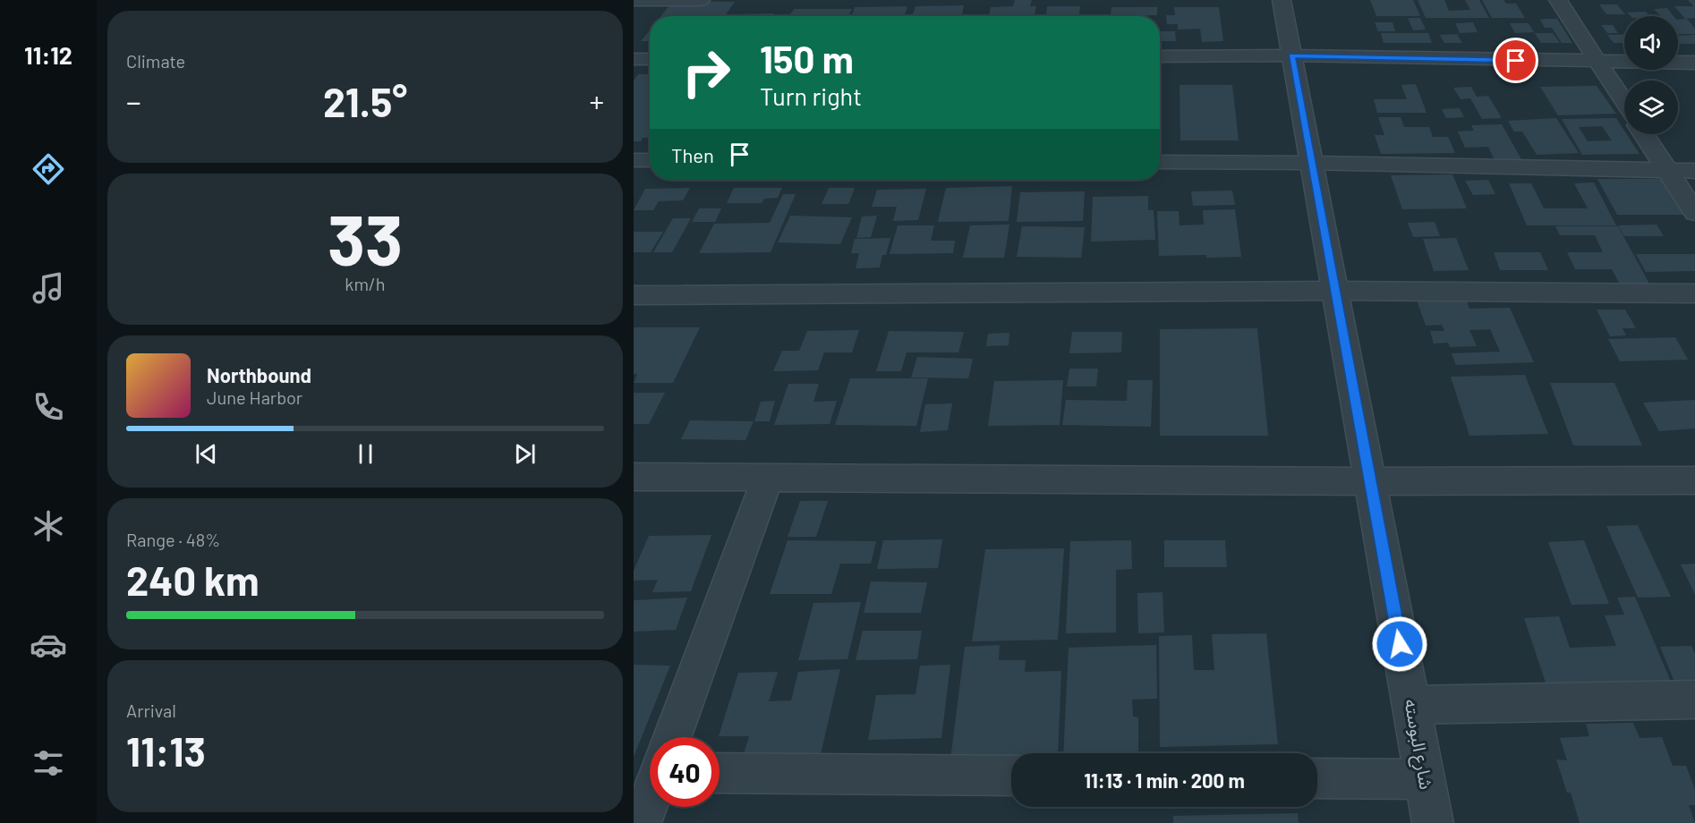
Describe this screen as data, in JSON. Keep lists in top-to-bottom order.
{
  "streets": {
    "street": ["شارع البوسته"]
  },
  "page": {
    "tabs": "11:12",
    "tile": [
      "Climate",
      ["33", "km/h"],
      ["Range · 48%", "240 km"],
      ["Arrival", "11:13"]
    ],
    "turn": ["150 m", "Turn right"],
    "heat": ["−", "21.5°", "+"],
    "then": "Then",
    "song": ["Northbound", "June Harbor"],
    "limit": "40",
    "trip": "11:13 · 1 min · 200 m"
  }
}
